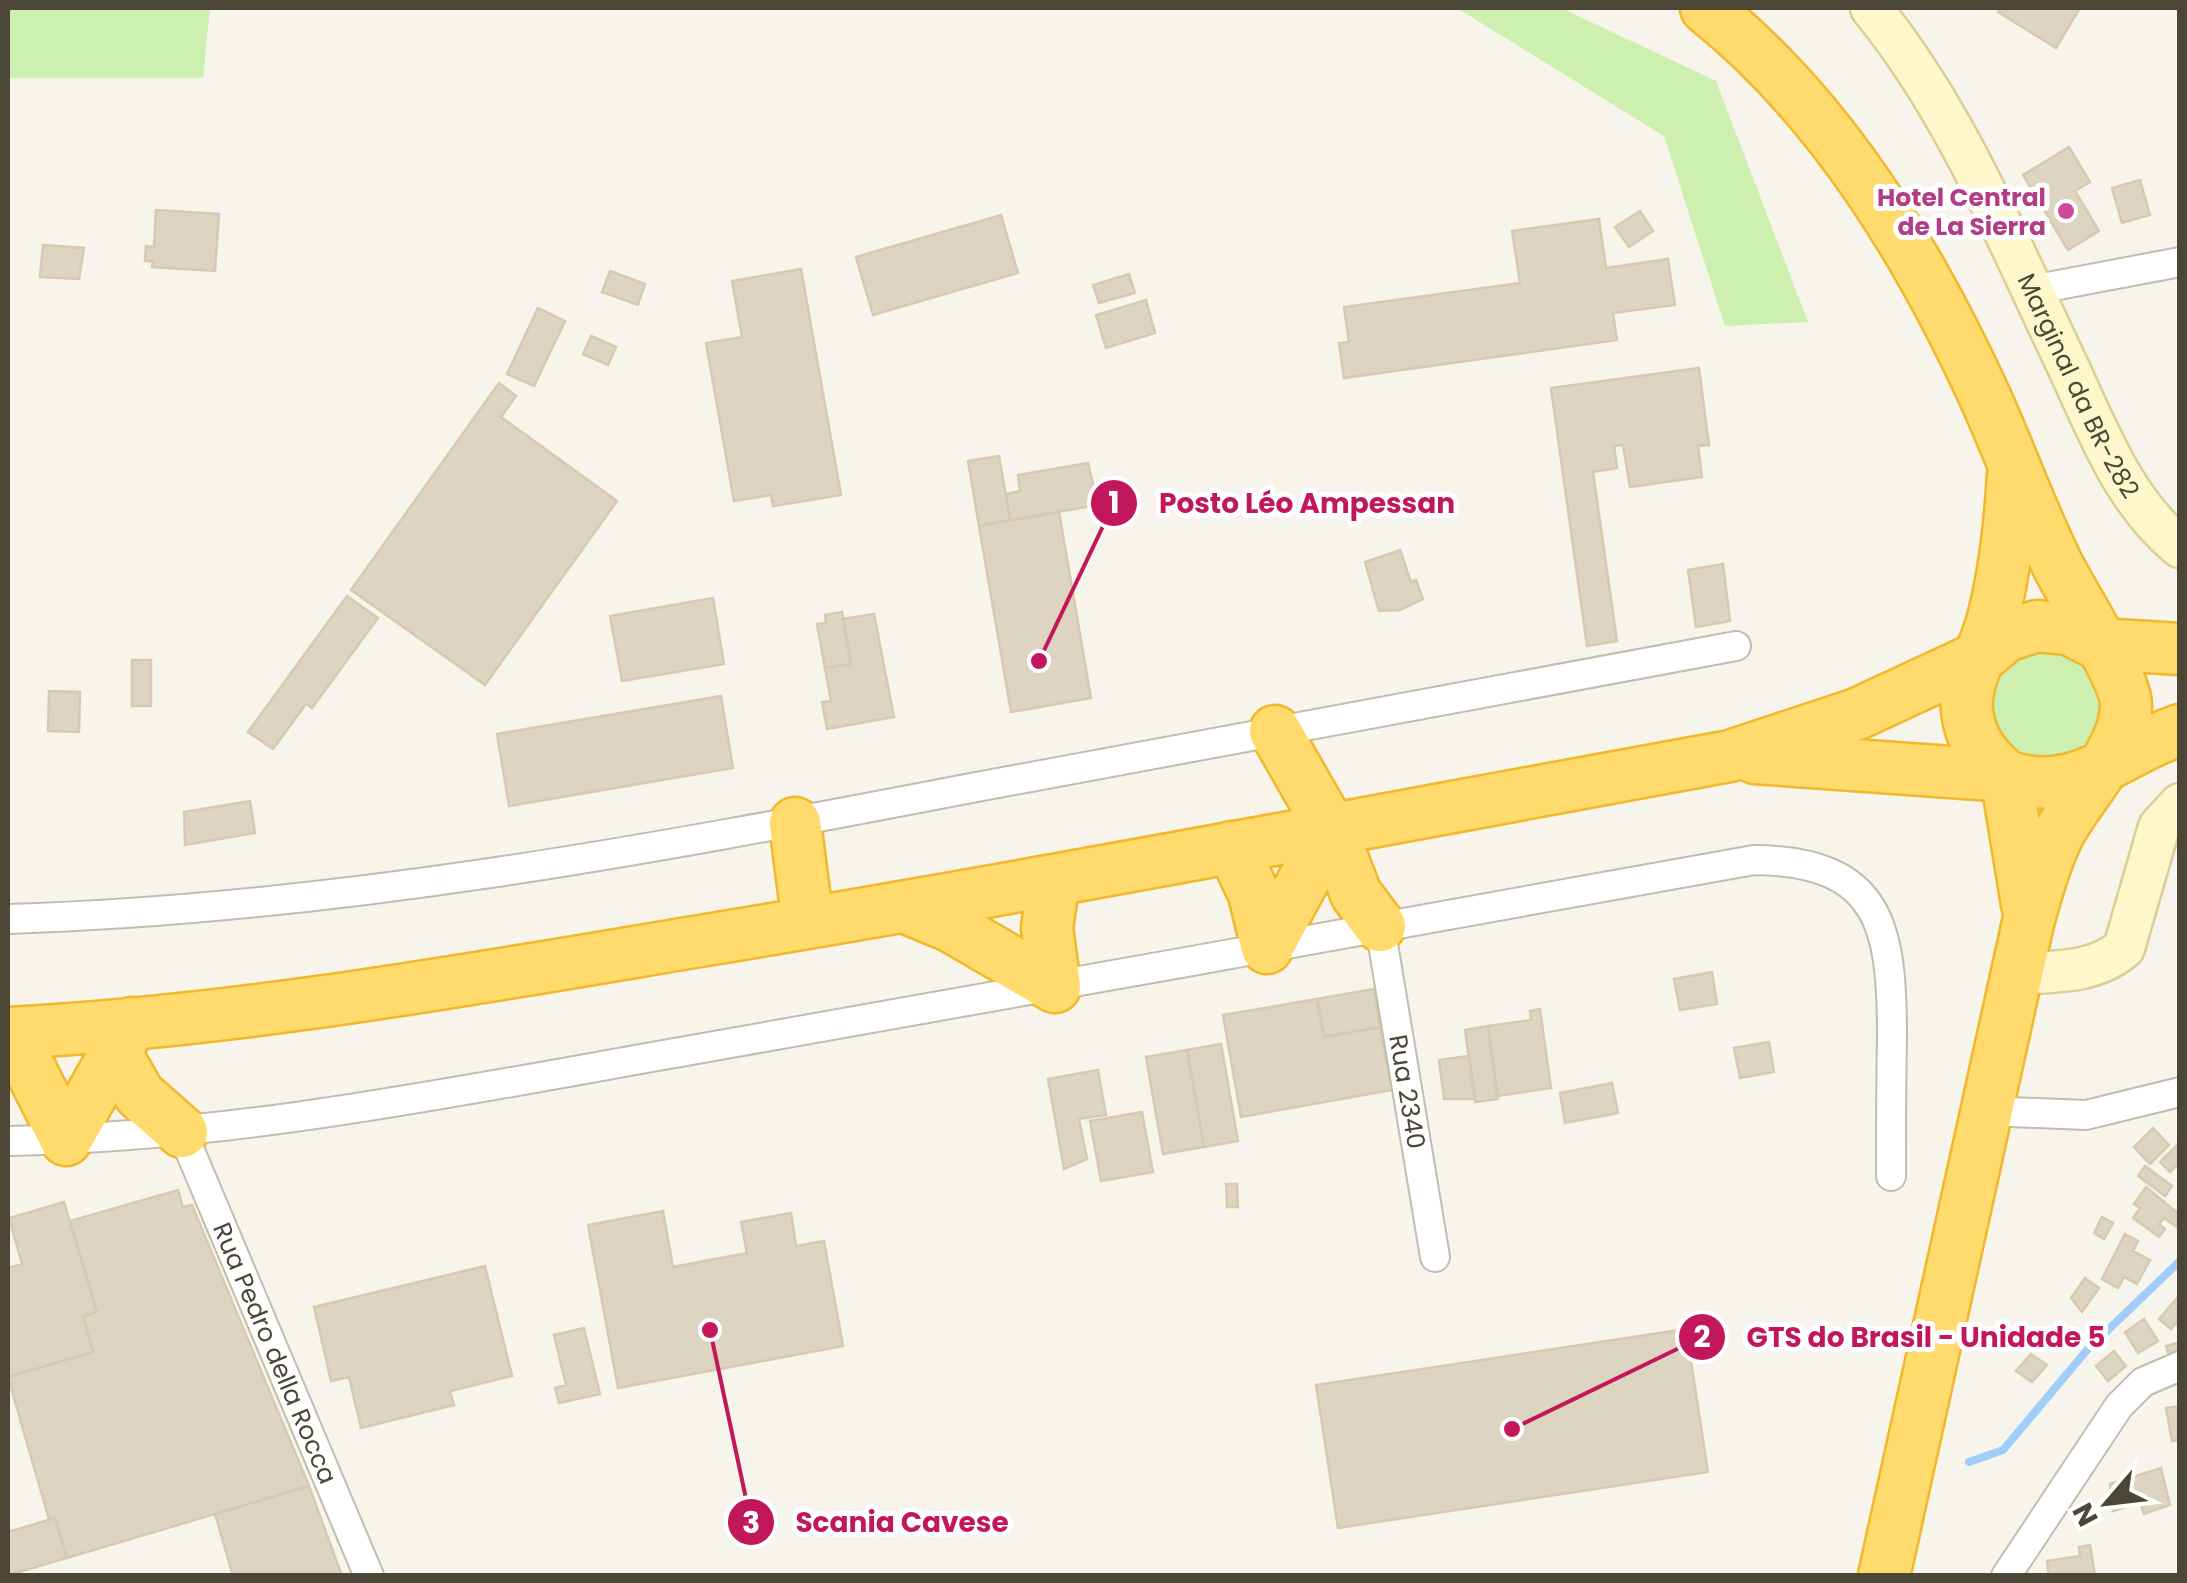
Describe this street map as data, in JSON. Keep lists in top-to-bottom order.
{
  "streets": {
    "street": ["Marginal da BR-282", "Rua 2340", "Rua Pedro della Rocca"]
  },
  "places": [
    "Hotel Central de La Sierra",
    "Posto Léo Ampessan",
    "Scania Cavese",
    "GTS do Brasil - Unidade 5"
  ],
  "north": "bottom left"
}
